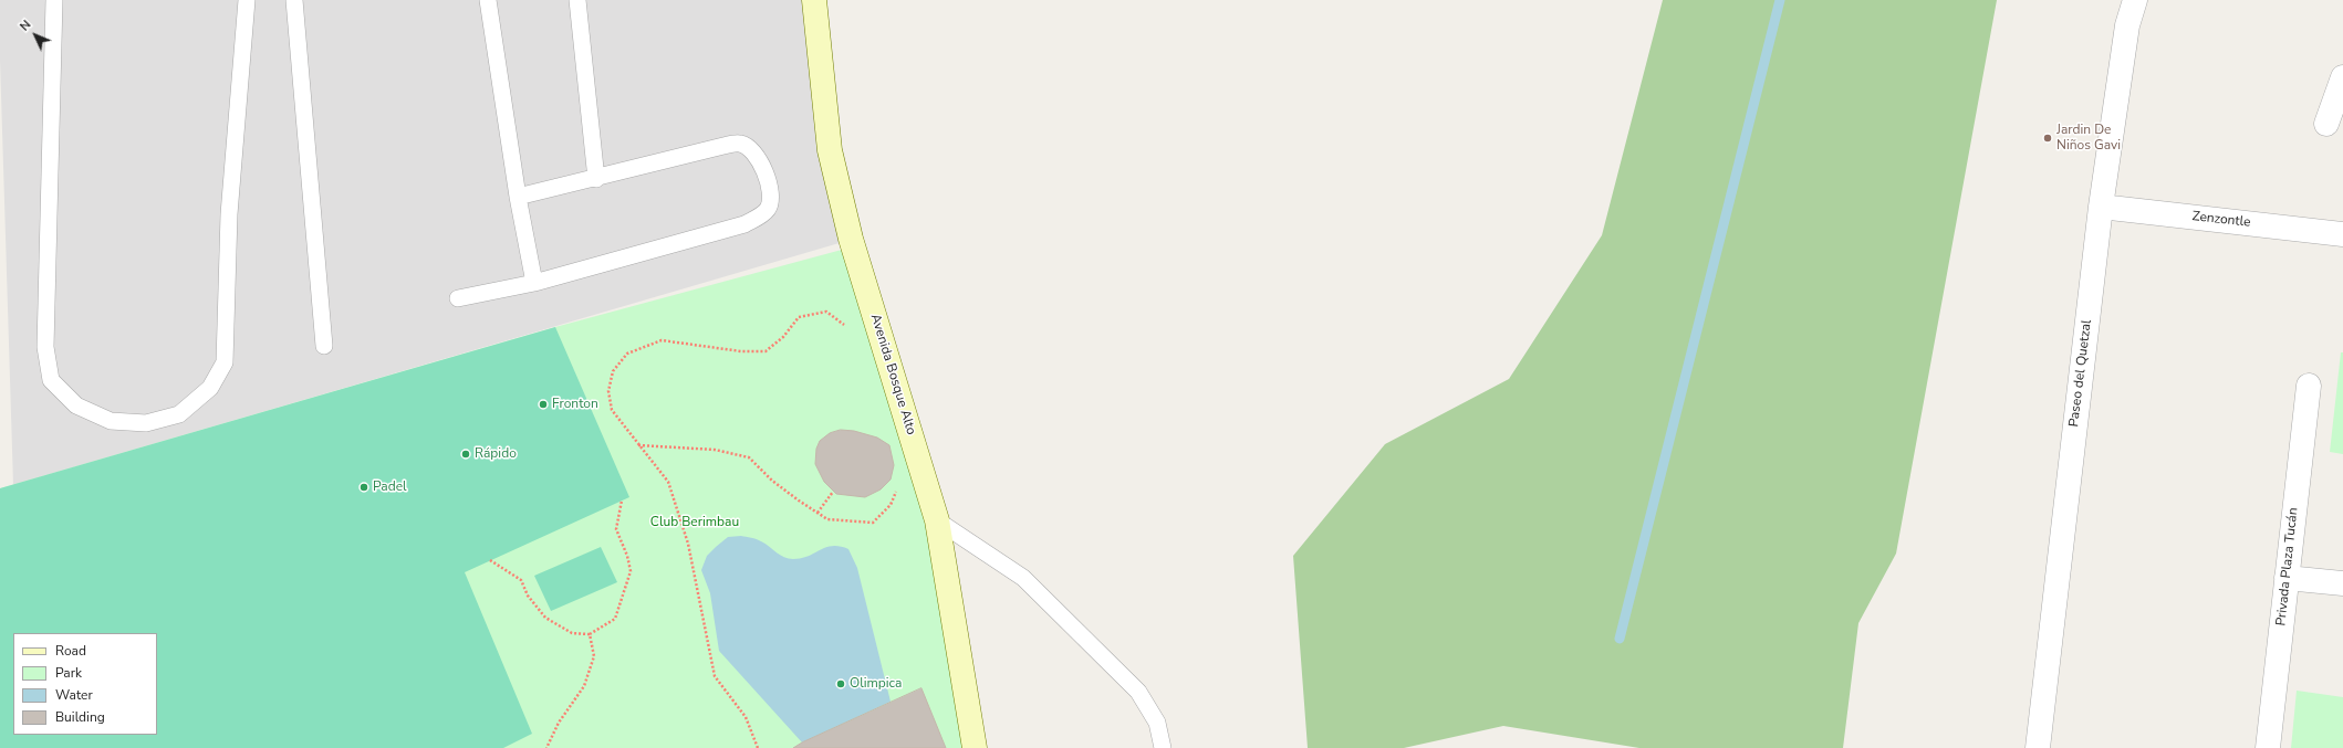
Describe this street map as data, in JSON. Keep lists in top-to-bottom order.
{
  "streets": {
    "street": [
      "Zenzontle",
      "Paseo del Quetzal",
      "Avenida Bosque Alto",
      "Privada Plaza Tucán"
    ]
  },
  "crossings": [
    ["Zenzontle", "Paseo del Quetzal"]
  ],
  "parks": ["Club Berimbau"],
  "places": [
    "Jardin De Niños Gavi",
    "Fronton",
    "Rápido",
    "Padel",
    "Olimpica"
  ],
  "legend": [
    "Road",
    "Park",
    "Water",
    "Building"
  ],
  "north": "top left"
}
